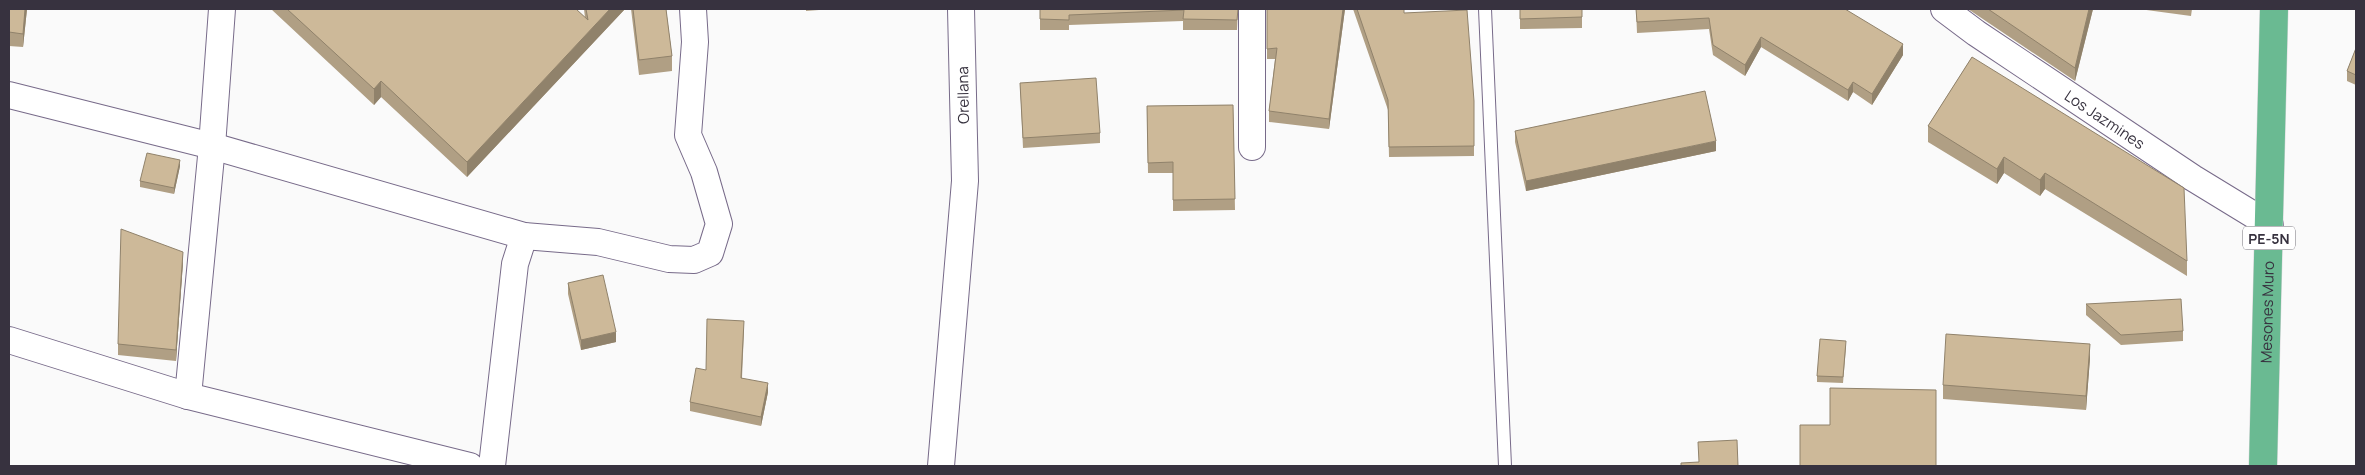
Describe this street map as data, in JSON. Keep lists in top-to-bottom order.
{
  "streets": {
    "highway": ["PE-5N", "Mesones Muro"],
    "street": ["Orellana", "Los Jazmines"]
  },
  "crossings": [
    ["Los Jazmines", "Mesones Muro"]
  ]
}
